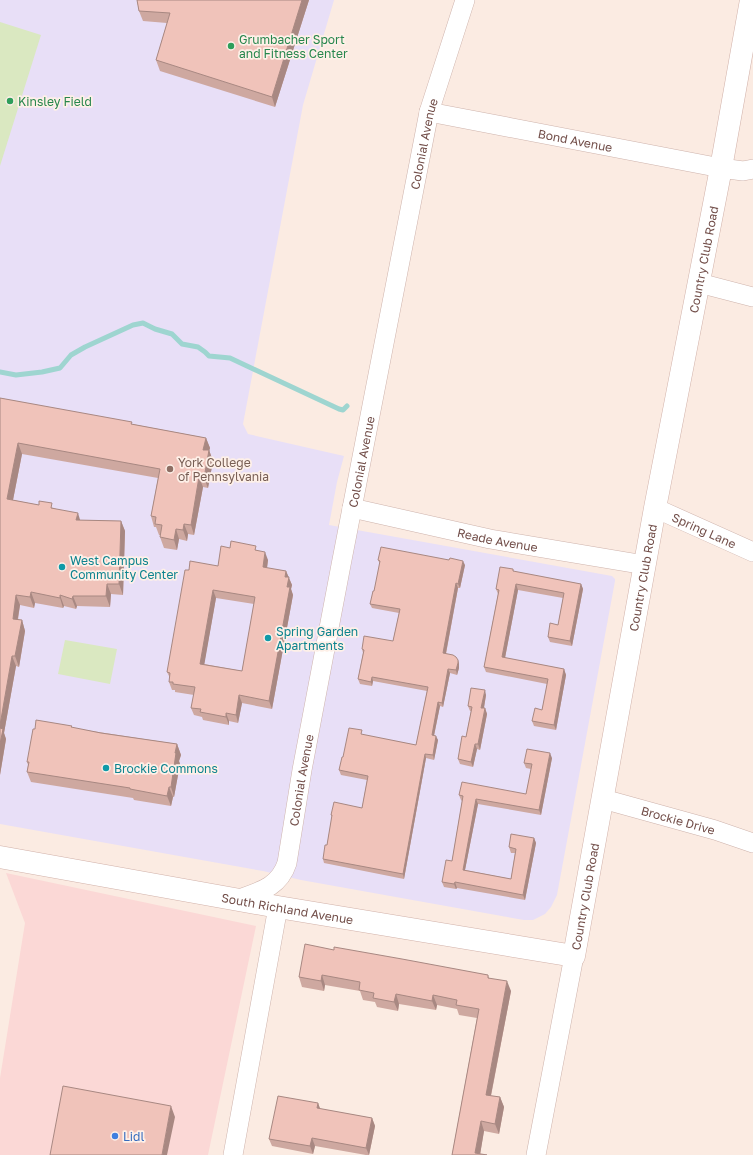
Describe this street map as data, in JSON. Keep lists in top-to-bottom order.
{
  "streets": {
    "main road": ["Country Club Road", "South Richland Avenue"],
    "street": [
      "Bond Avenue",
      "Colonial Avenue",
      "Spring Lane",
      "Reade Avenue",
      "Brockie Drive"
    ]
  },
  "crossings": [
    ["Bond Avenue", "Colonial Avenue"],
    ["Bond Avenue", "Country Club Road"],
    ["Colonial Avenue", "Reade Avenue"],
    ["Colonial Avenue", "South Richland Avenue"],
    ["Country Club Road", "Spring Lane"],
    ["Country Club Road", "Reade Avenue"],
    ["Country Club Road", "Brockie Drive"],
    ["Country Club Road", "South Richland Avenue"]
  ],
  "places": [
    "Grumbacher Sport and Fitness Center",
    "Kinsley Field",
    "York College of Pennsylvania",
    "West Campus Community Center",
    "Spring Garden Apartments",
    "Brockie Commons",
    "Lidl"
  ]
}
